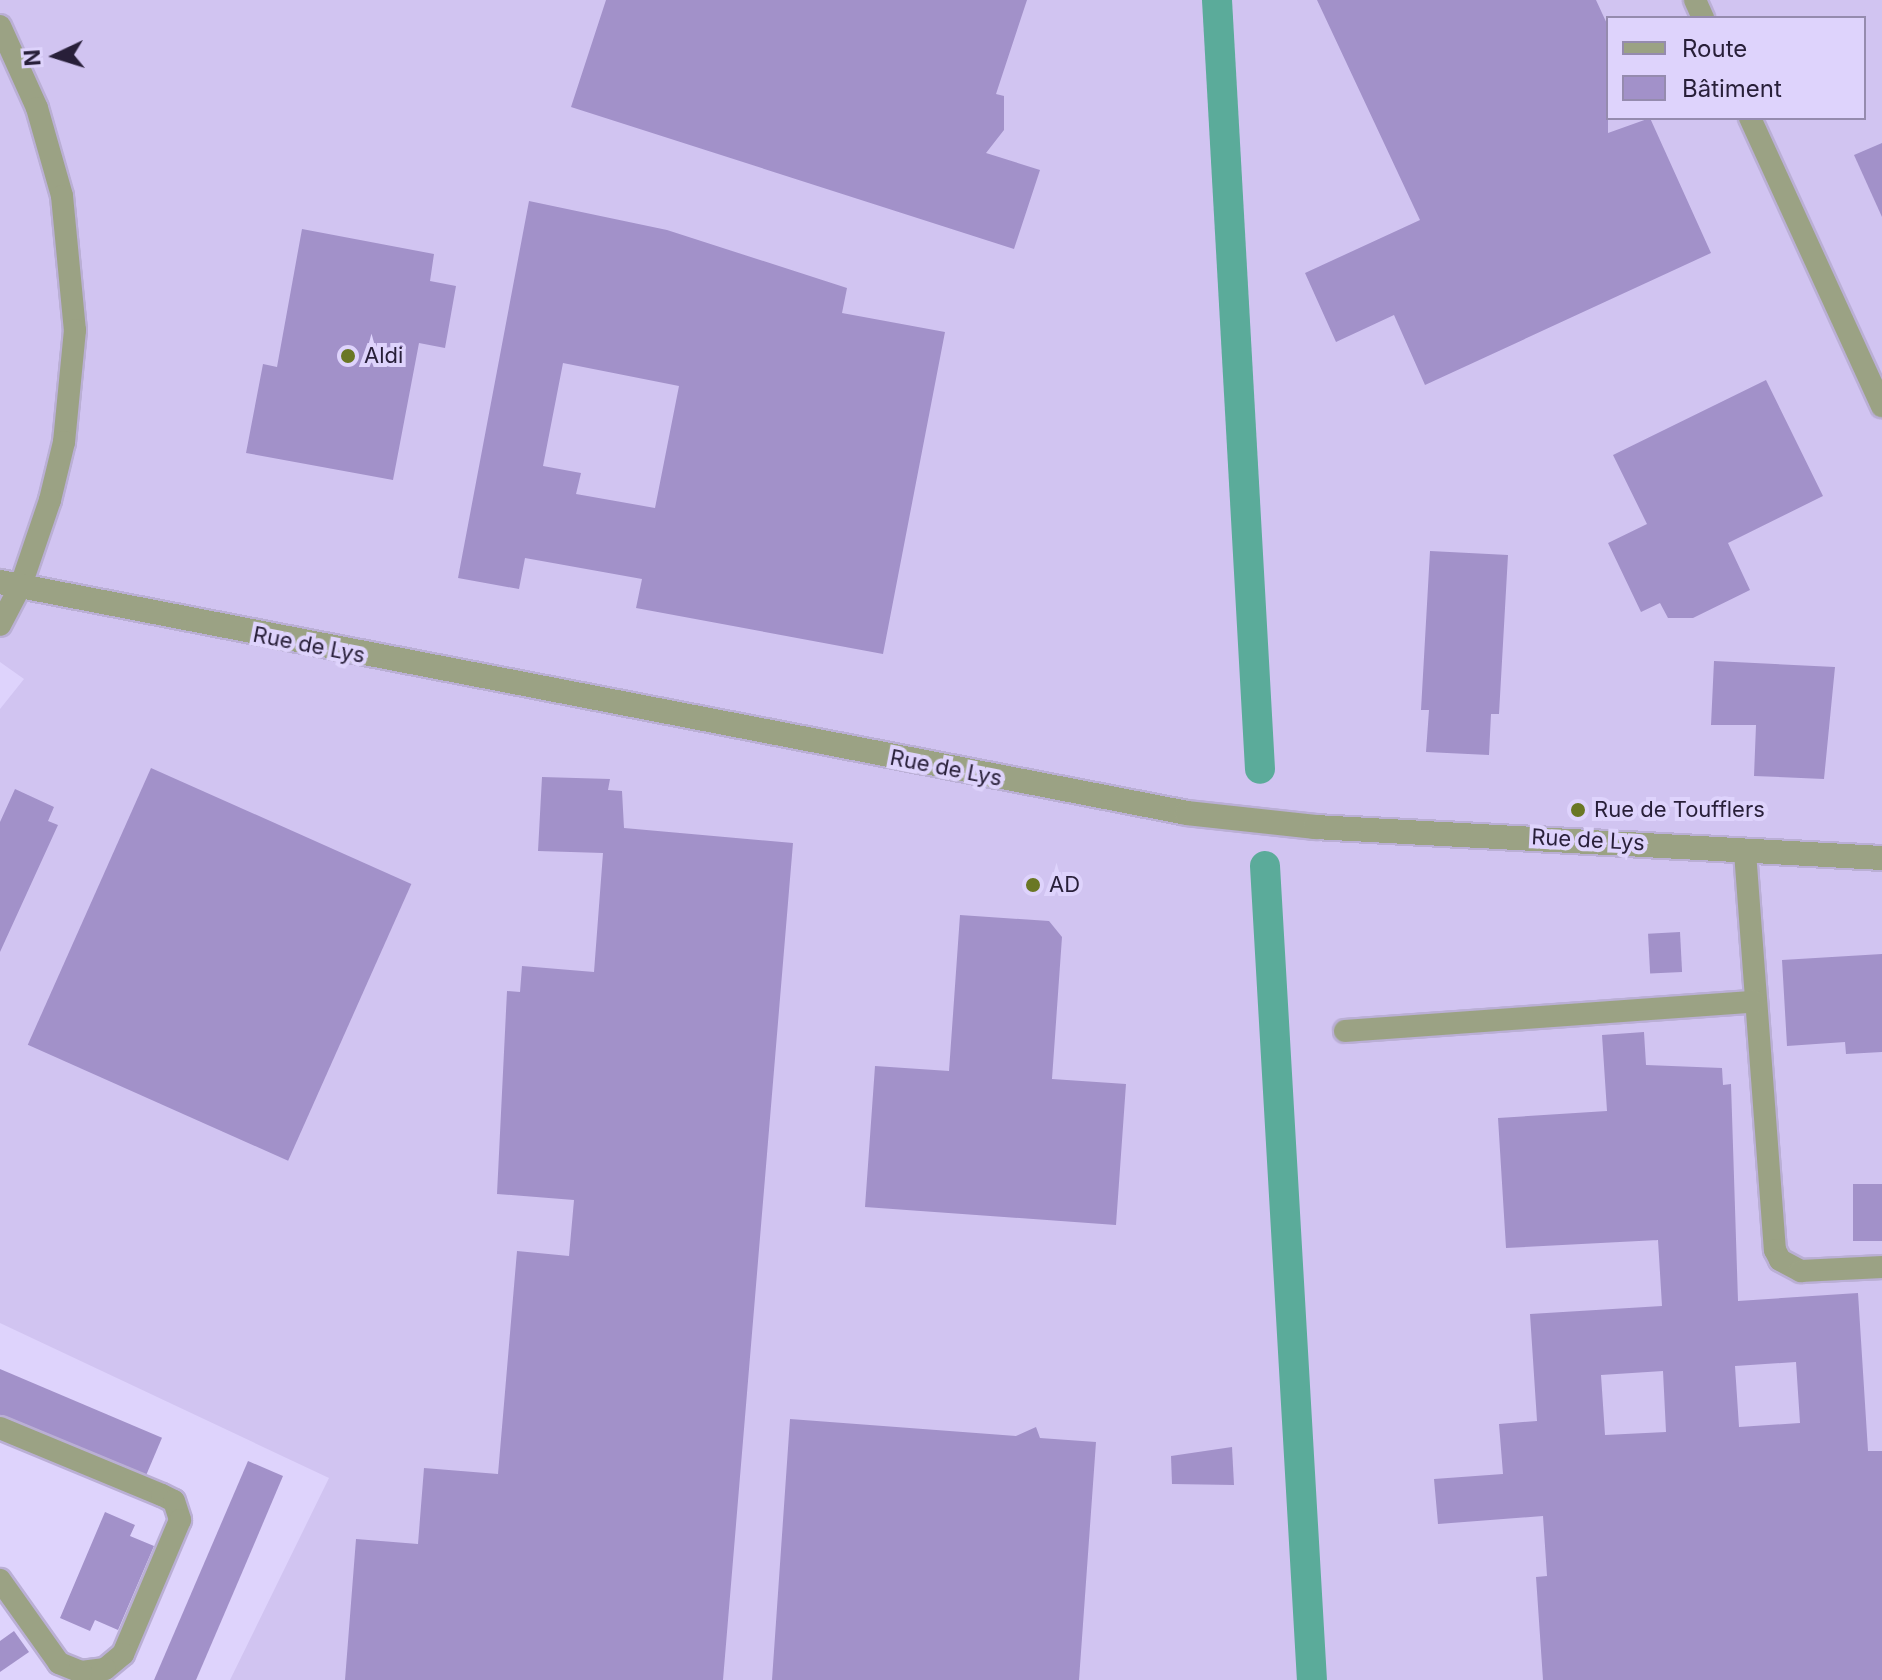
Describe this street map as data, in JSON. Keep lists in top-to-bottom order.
{
  "streets": {
    "street": ["Rue de Lys"]
  },
  "places": ["Aldi", "Rue de Toufflers", "AD"],
  "legend": ["Route", "Bâtiment"],
  "north": "left"
}
